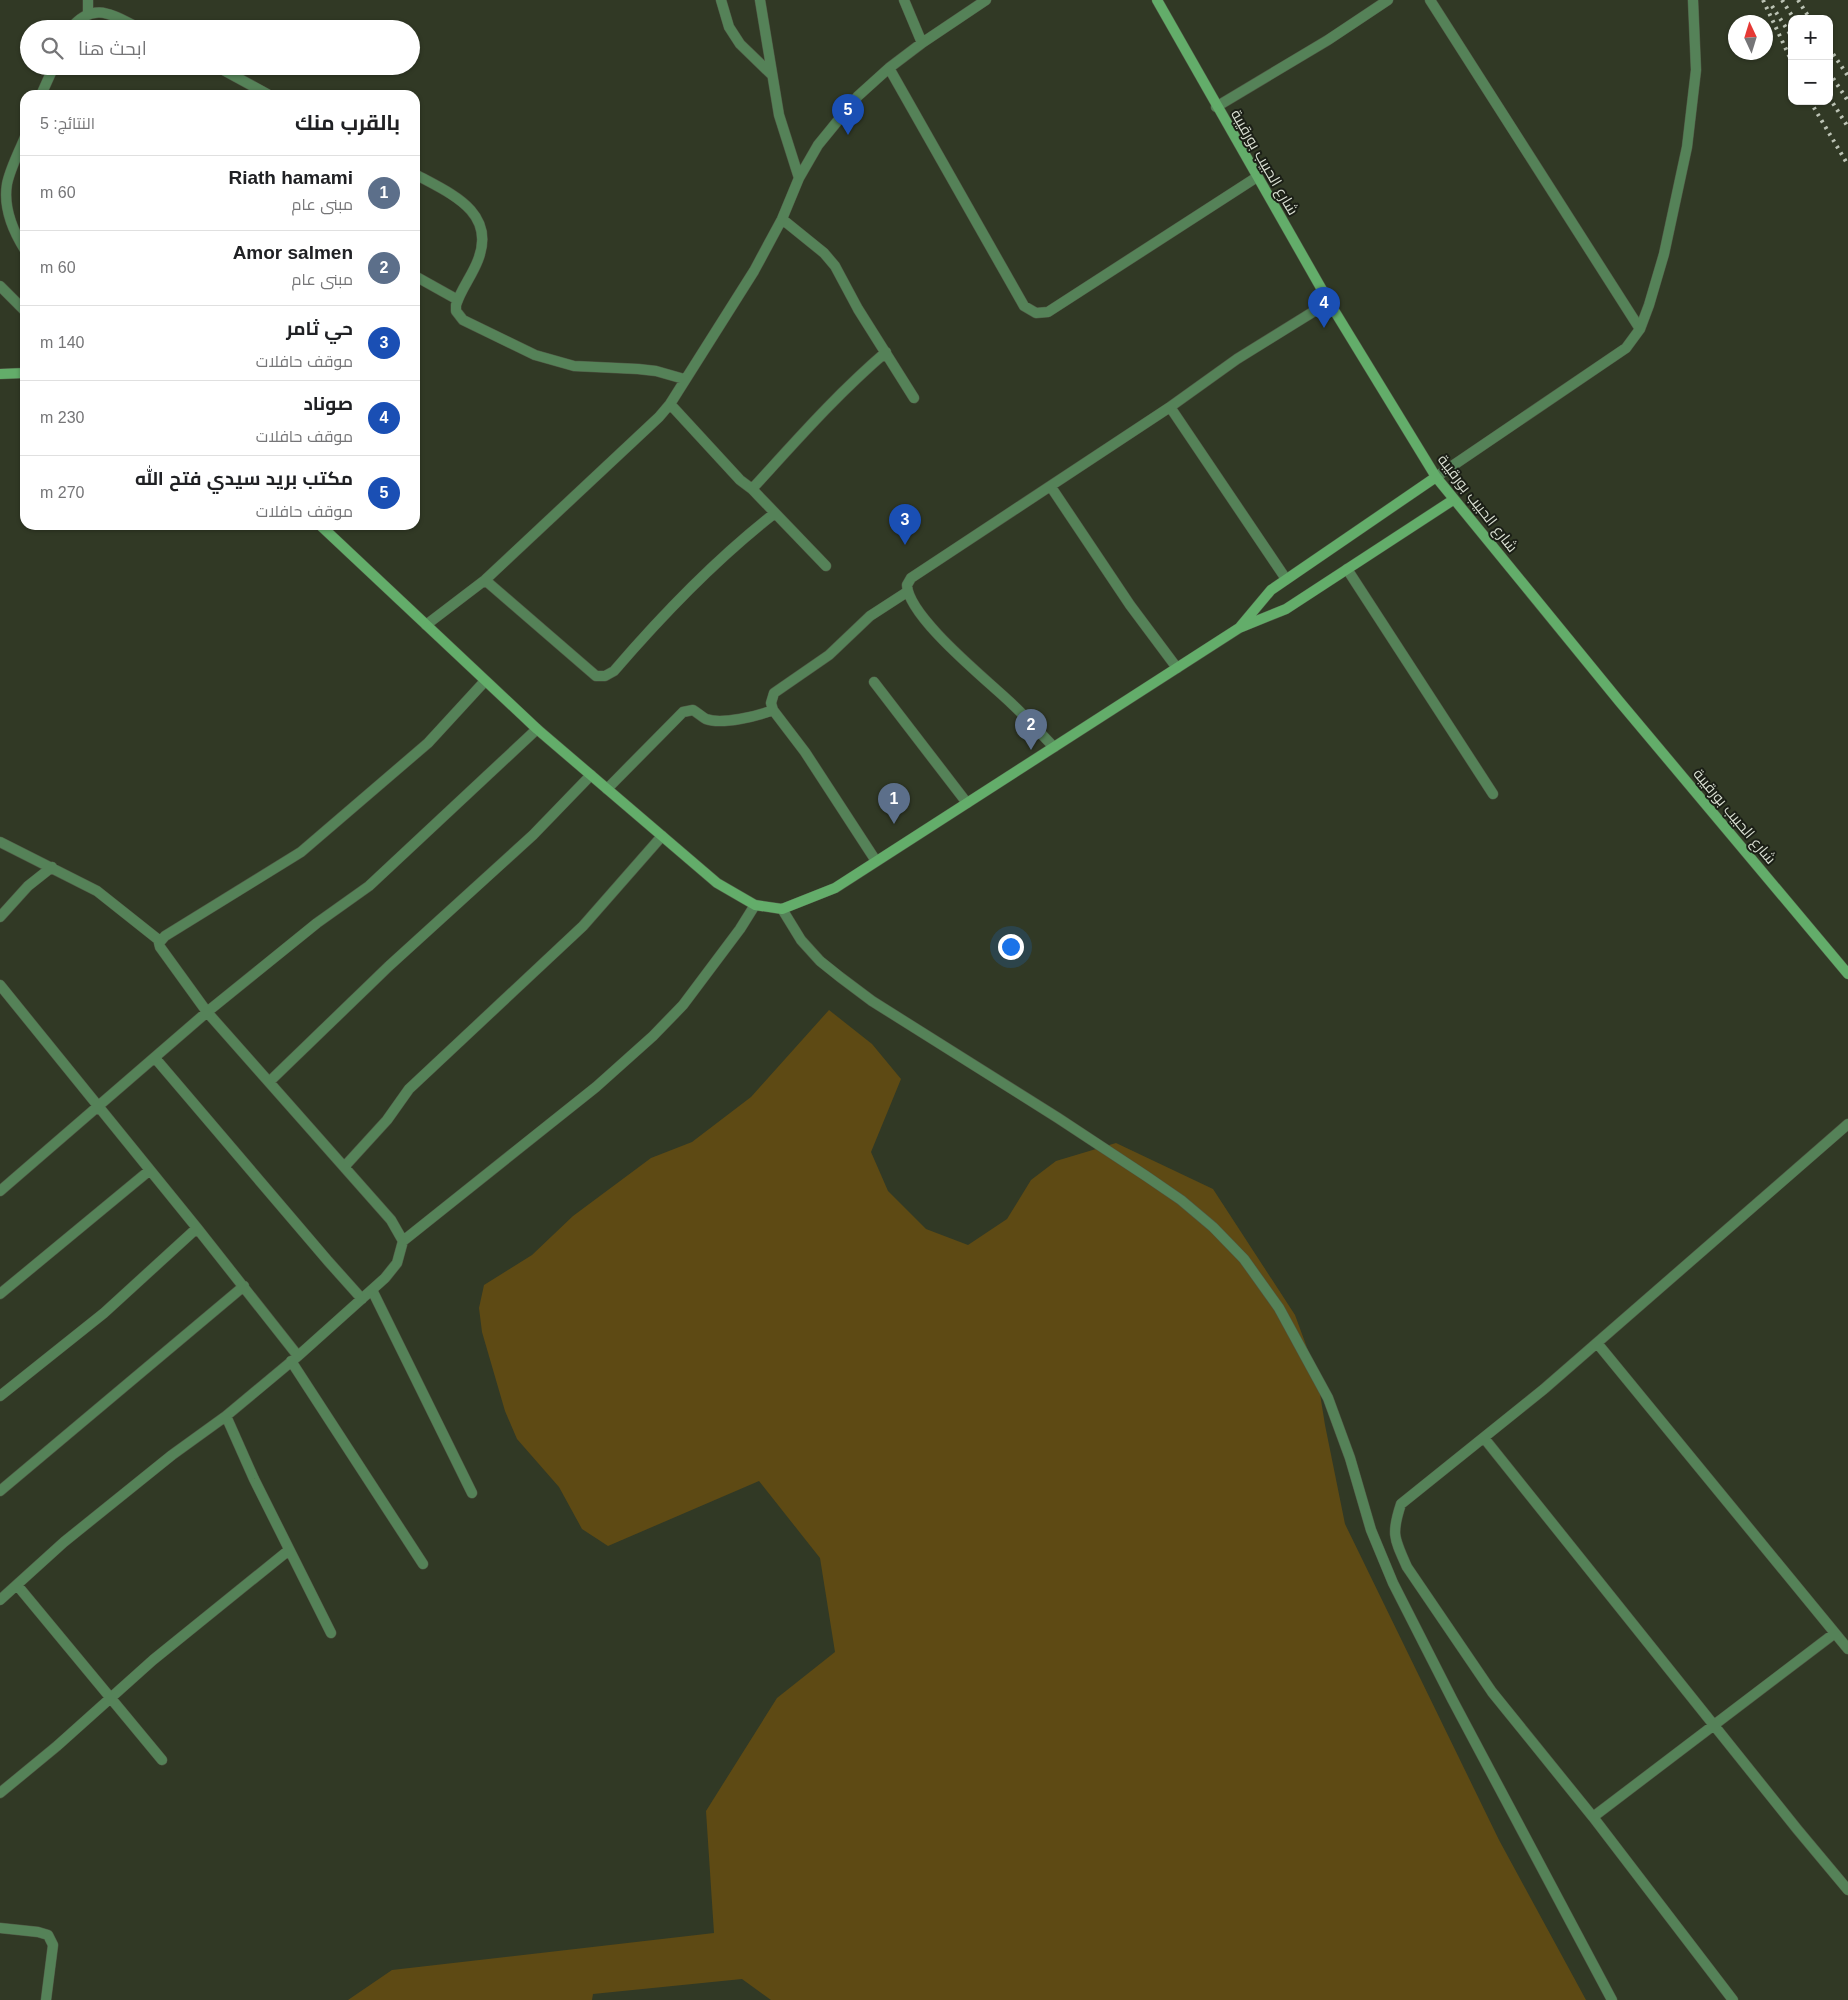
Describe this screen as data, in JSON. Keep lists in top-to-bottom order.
{
  "streets": {
    "main road": ["شارع الحبيب بورقيبة"]
  },
  "north": "top",
  "page": {
    "map_buttons": ["+", "−"],
    "search": "ابحث هنا",
    "heading": ["بالقرب منك", "النتائج: 5"],
    "pins": [
      "5",
      "4",
      "3",
      "2",
      "1"
    ],
    "list": [
      {
        "mark": "1",
        "name": "Riath hamami",
        "note": "مبنى عام",
        "value": "60 m"
      },
      {
        "mark": "2",
        "name": "Amor salmen",
        "note": "مبنى عام",
        "value": "60 m"
      },
      {
        "mark": "3",
        "name": "حي ثامر",
        "note": "موقف حافلات",
        "value": "140 m"
      },
      {
        "mark": "4",
        "name": "صوناد",
        "note": "موقف حافلات",
        "value": "230 m"
      },
      {
        "mark": "5",
        "name": "مكتب بريد سيدي فتح الله",
        "note": "موقف حافلات",
        "value": "270 m"
      }
    ]
  }
}
